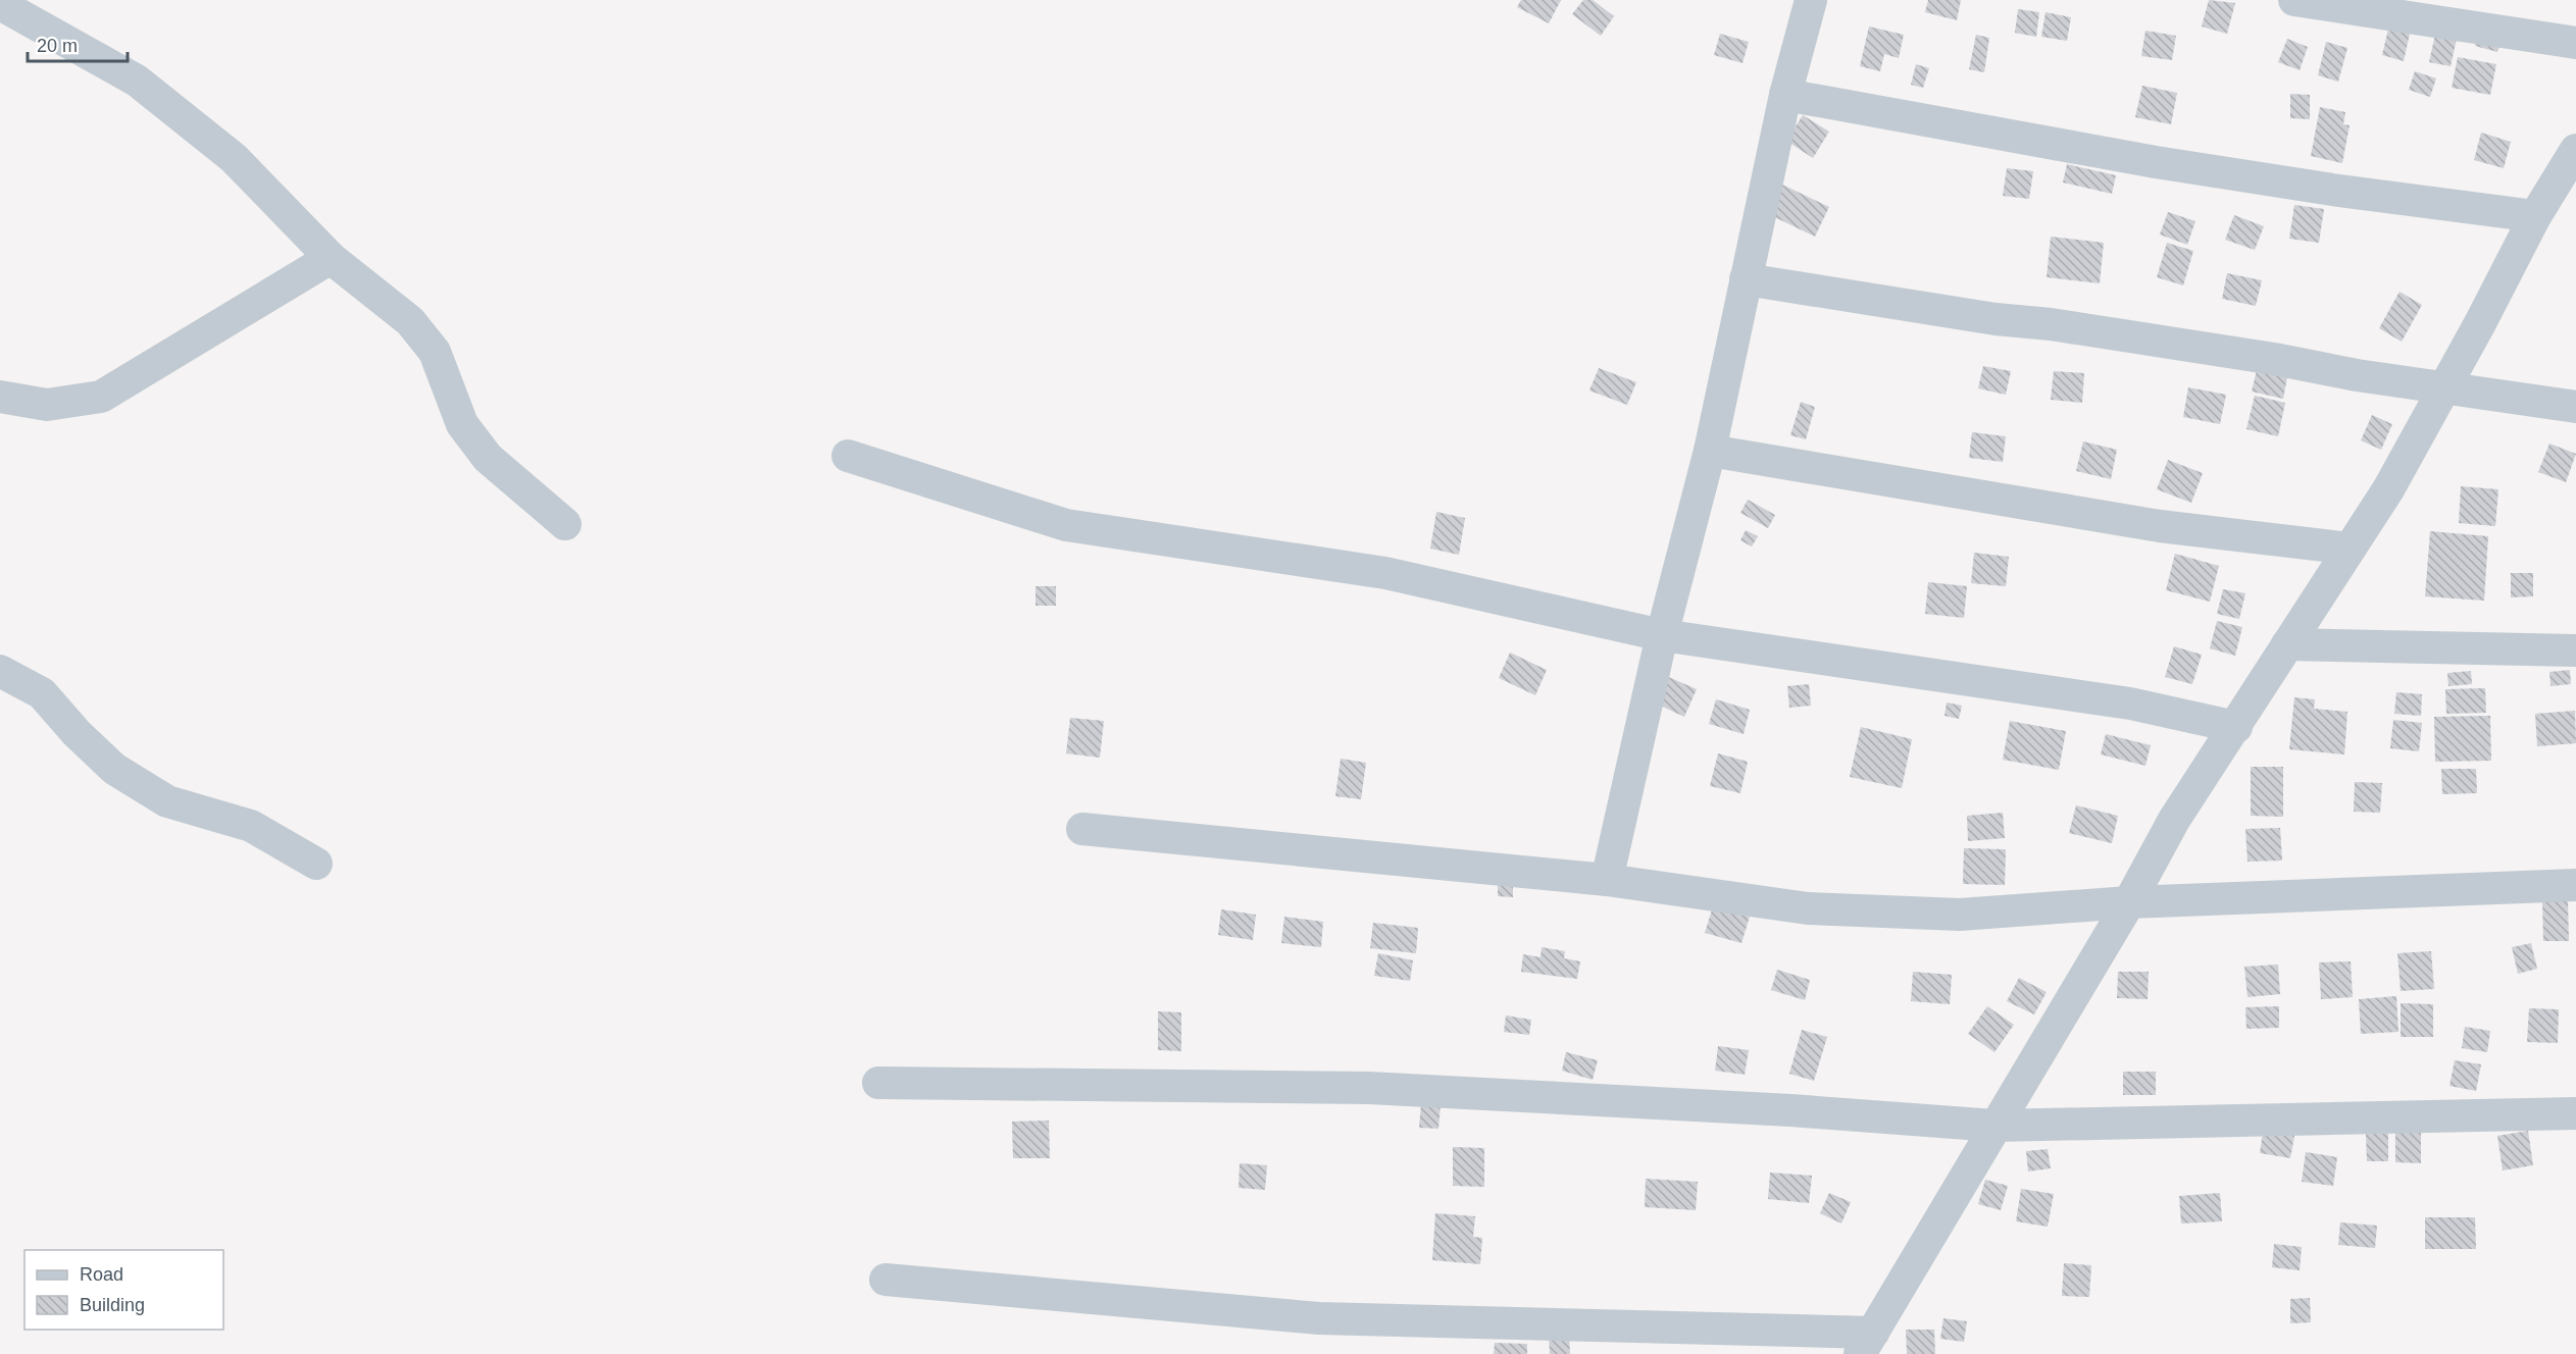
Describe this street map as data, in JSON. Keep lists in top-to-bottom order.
{
  "legend": ["Road", "Building"],
  "scale_bar": "20 m"
}
